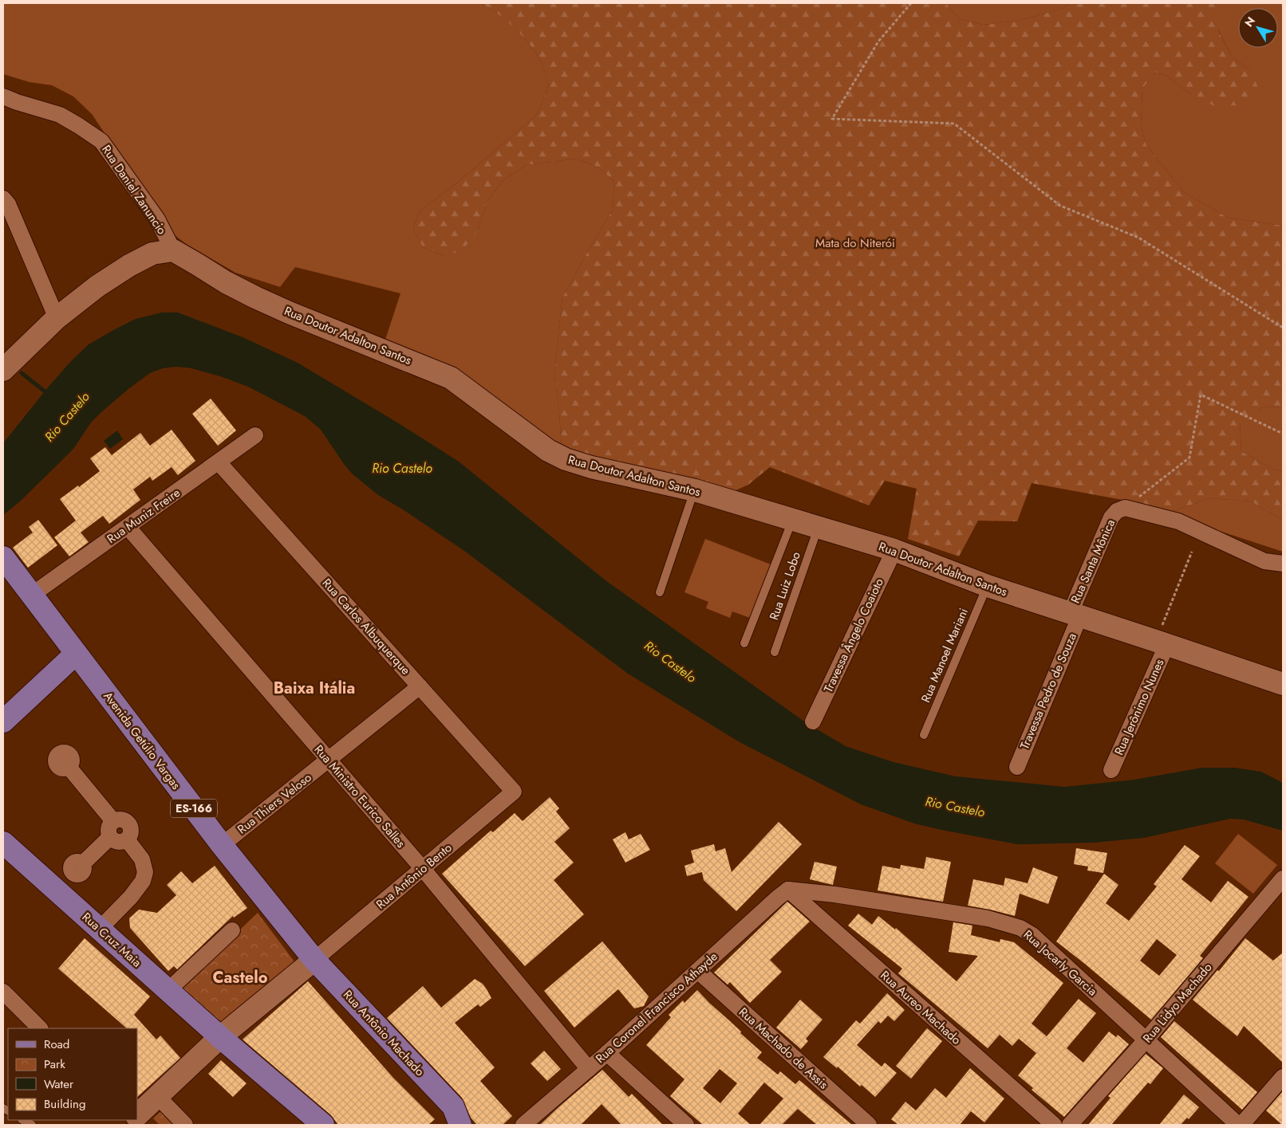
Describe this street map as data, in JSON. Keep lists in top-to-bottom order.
{
  "streets": {
    "main road": [
      "Rua Doutor Adalton Santos",
      "Avenida Getúlio Vargas",
      "ES-166",
      "Rua Cruz Maia",
      "Rua Antônio Machado"
    ],
    "street": [
      "Rua Daniel Zanuncio",
      "Rua Muniz Freire",
      "Rua Santa Mônica",
      "Rua Carlos Albuquerque",
      "Travessa Ângelo Coaioto",
      "Travessa Pedro de Souza",
      "Rua Jerônimo Nunes",
      "Rua Ministro Eurico Salles",
      "Rua Thiers Veloso",
      "Rua Antônio Bento",
      "Rua Jocarly Garcia",
      "Rua Lidyo Machado",
      "Rua Coronel Francisco Athayde",
      "Rua Aureo Machado",
      "Rua Machado de Assis"
    ],
    "lane": ["Rua Luiz Lobo", "Rua Manoel Mariani"]
  },
  "crossings": [
    ["Rua Daniel Zanuncio", "Rua Doutor Adalton Santos"],
    ["Rua Doutor Adalton Santos", "Rua Santa Mônica"],
    ["Rua Doutor Adalton Santos", "Rua Luiz Lobo"],
    ["Rua Doutor Adalton Santos", "Travessa Ângelo Coaioto"],
    ["Rua Doutor Adalton Santos", "Rua Manoel Mariani"],
    ["Rua Doutor Adalton Santos", "Travessa Pedro de Souza"],
    ["Rua Doutor Adalton Santos", "Rua Jerônimo Nunes"],
    ["Rua Muniz Freire", "Rua Carlos Albuquerque"],
    ["Rua Muniz Freire", "Avenida Getúlio Vargas"],
    ["Rua Muniz Freire", "Rua Ministro Eurico Salles"],
    ["Rua Santa Mônica", "Travessa Pedro de Souza"],
    ["Rua Carlos Albuquerque", "Rua Thiers Veloso"],
    ["Rua Carlos Albuquerque", "Rua Antônio Bento"],
    ["Avenida Getúlio Vargas", "Rua Thiers Veloso"],
    ["Avenida Getúlio Vargas", "Rua Antônio Bento"],
    ["Avenida Getúlio Vargas", "Rua Antônio Machado"],
    ["Rua Ministro Eurico Salles", "Rua Thiers Veloso"],
    ["Rua Ministro Eurico Salles", "Rua Antônio Bento"],
    ["Rua Ministro Eurico Salles", "Rua Coronel Francisco Athayde"],
    ["Rua Antônio Bento", "Rua Antônio Machado"],
    ["Rua Jocarly Garcia", "Rua Lidyo Machado"],
    ["Rua Jocarly Garcia", "Rua Coronel Francisco Athayde"],
    ["Rua Jocarly Garcia", "Rua Aureo Machado"],
    ["Rua Coronel Francisco Athayde", "Rua Aureo Machado"],
    ["Rua Coronel Francisco Athayde", "Rua Machado de Assis"]
  ],
  "districts": ["Baixa Itália", "Castelo"],
  "water": ["Rio Castelo"],
  "parks": ["Mata do Niterói"],
  "legend": [
    "Road",
    "Park",
    "Water",
    "Building"
  ],
  "north": "top left"
}
